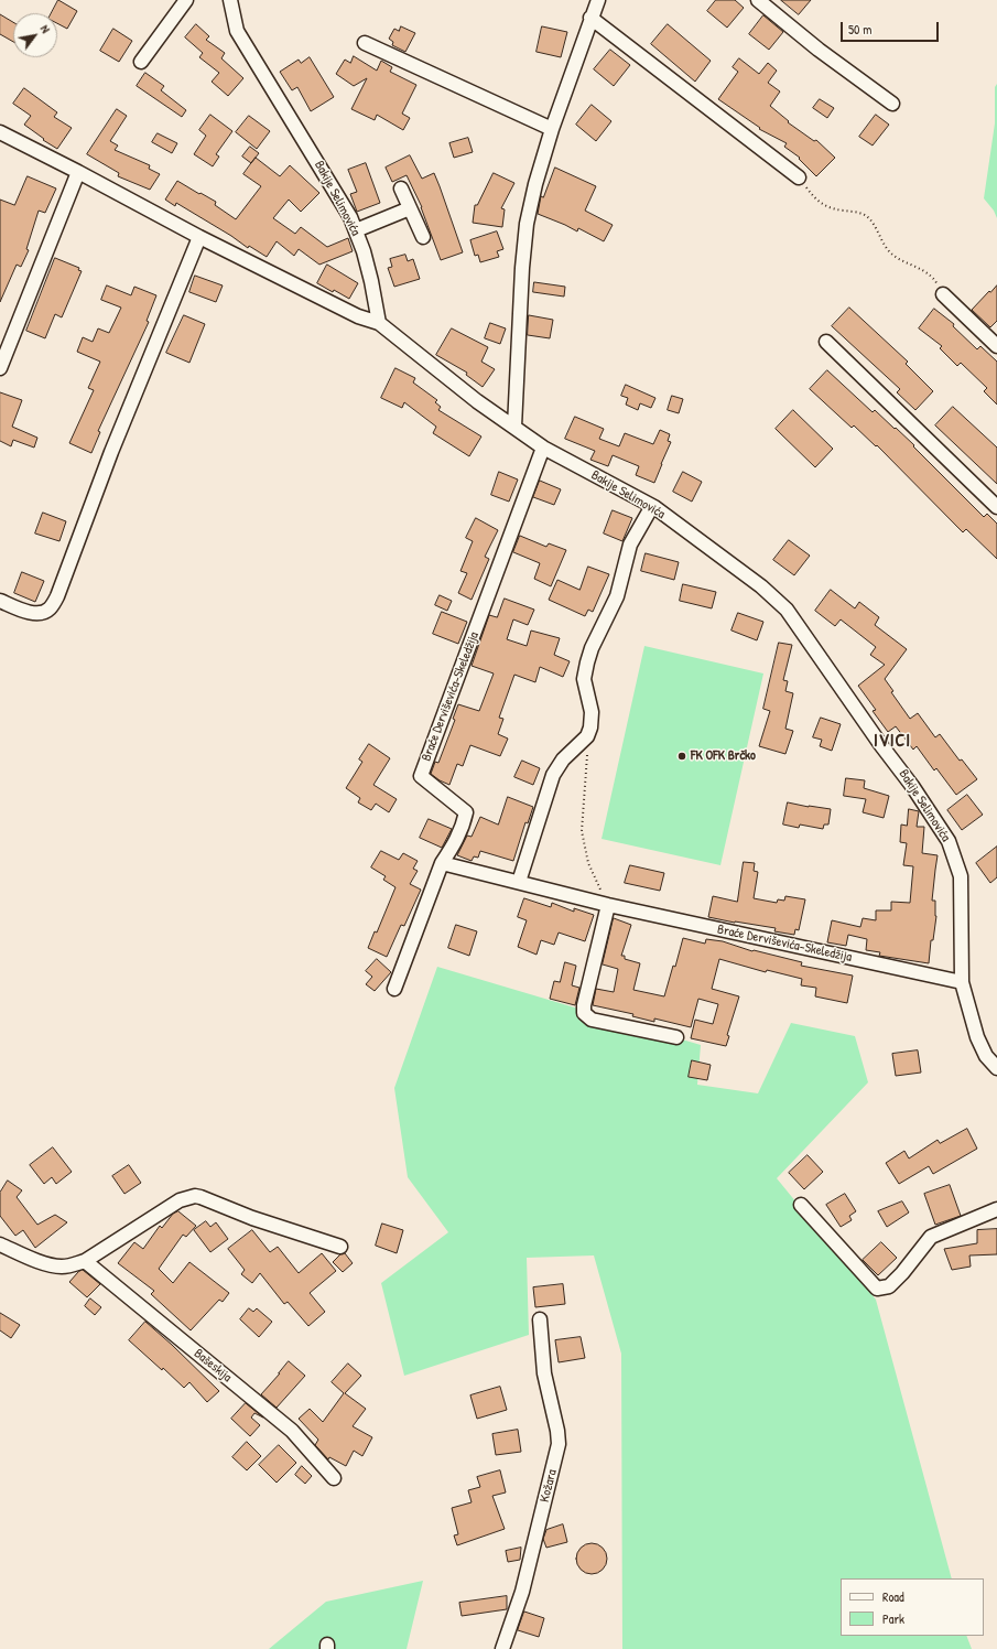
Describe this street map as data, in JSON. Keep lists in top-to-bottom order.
{
  "streets": {
    "street": [
      "Bakije Selimovića",
      "Braće Derviševića-Skeledžija",
      "Bašeskija",
      "Kožara"
    ]
  },
  "crossings": [
    ["Bakije Selimovića", "Braće Derviševića-Skeledžija"]
  ],
  "districts": ["IVICI"],
  "places": ["FK OFK Brčko"],
  "legend": ["Road", "Park"],
  "scale_bar": "50 m",
  "north": "top right"
}
